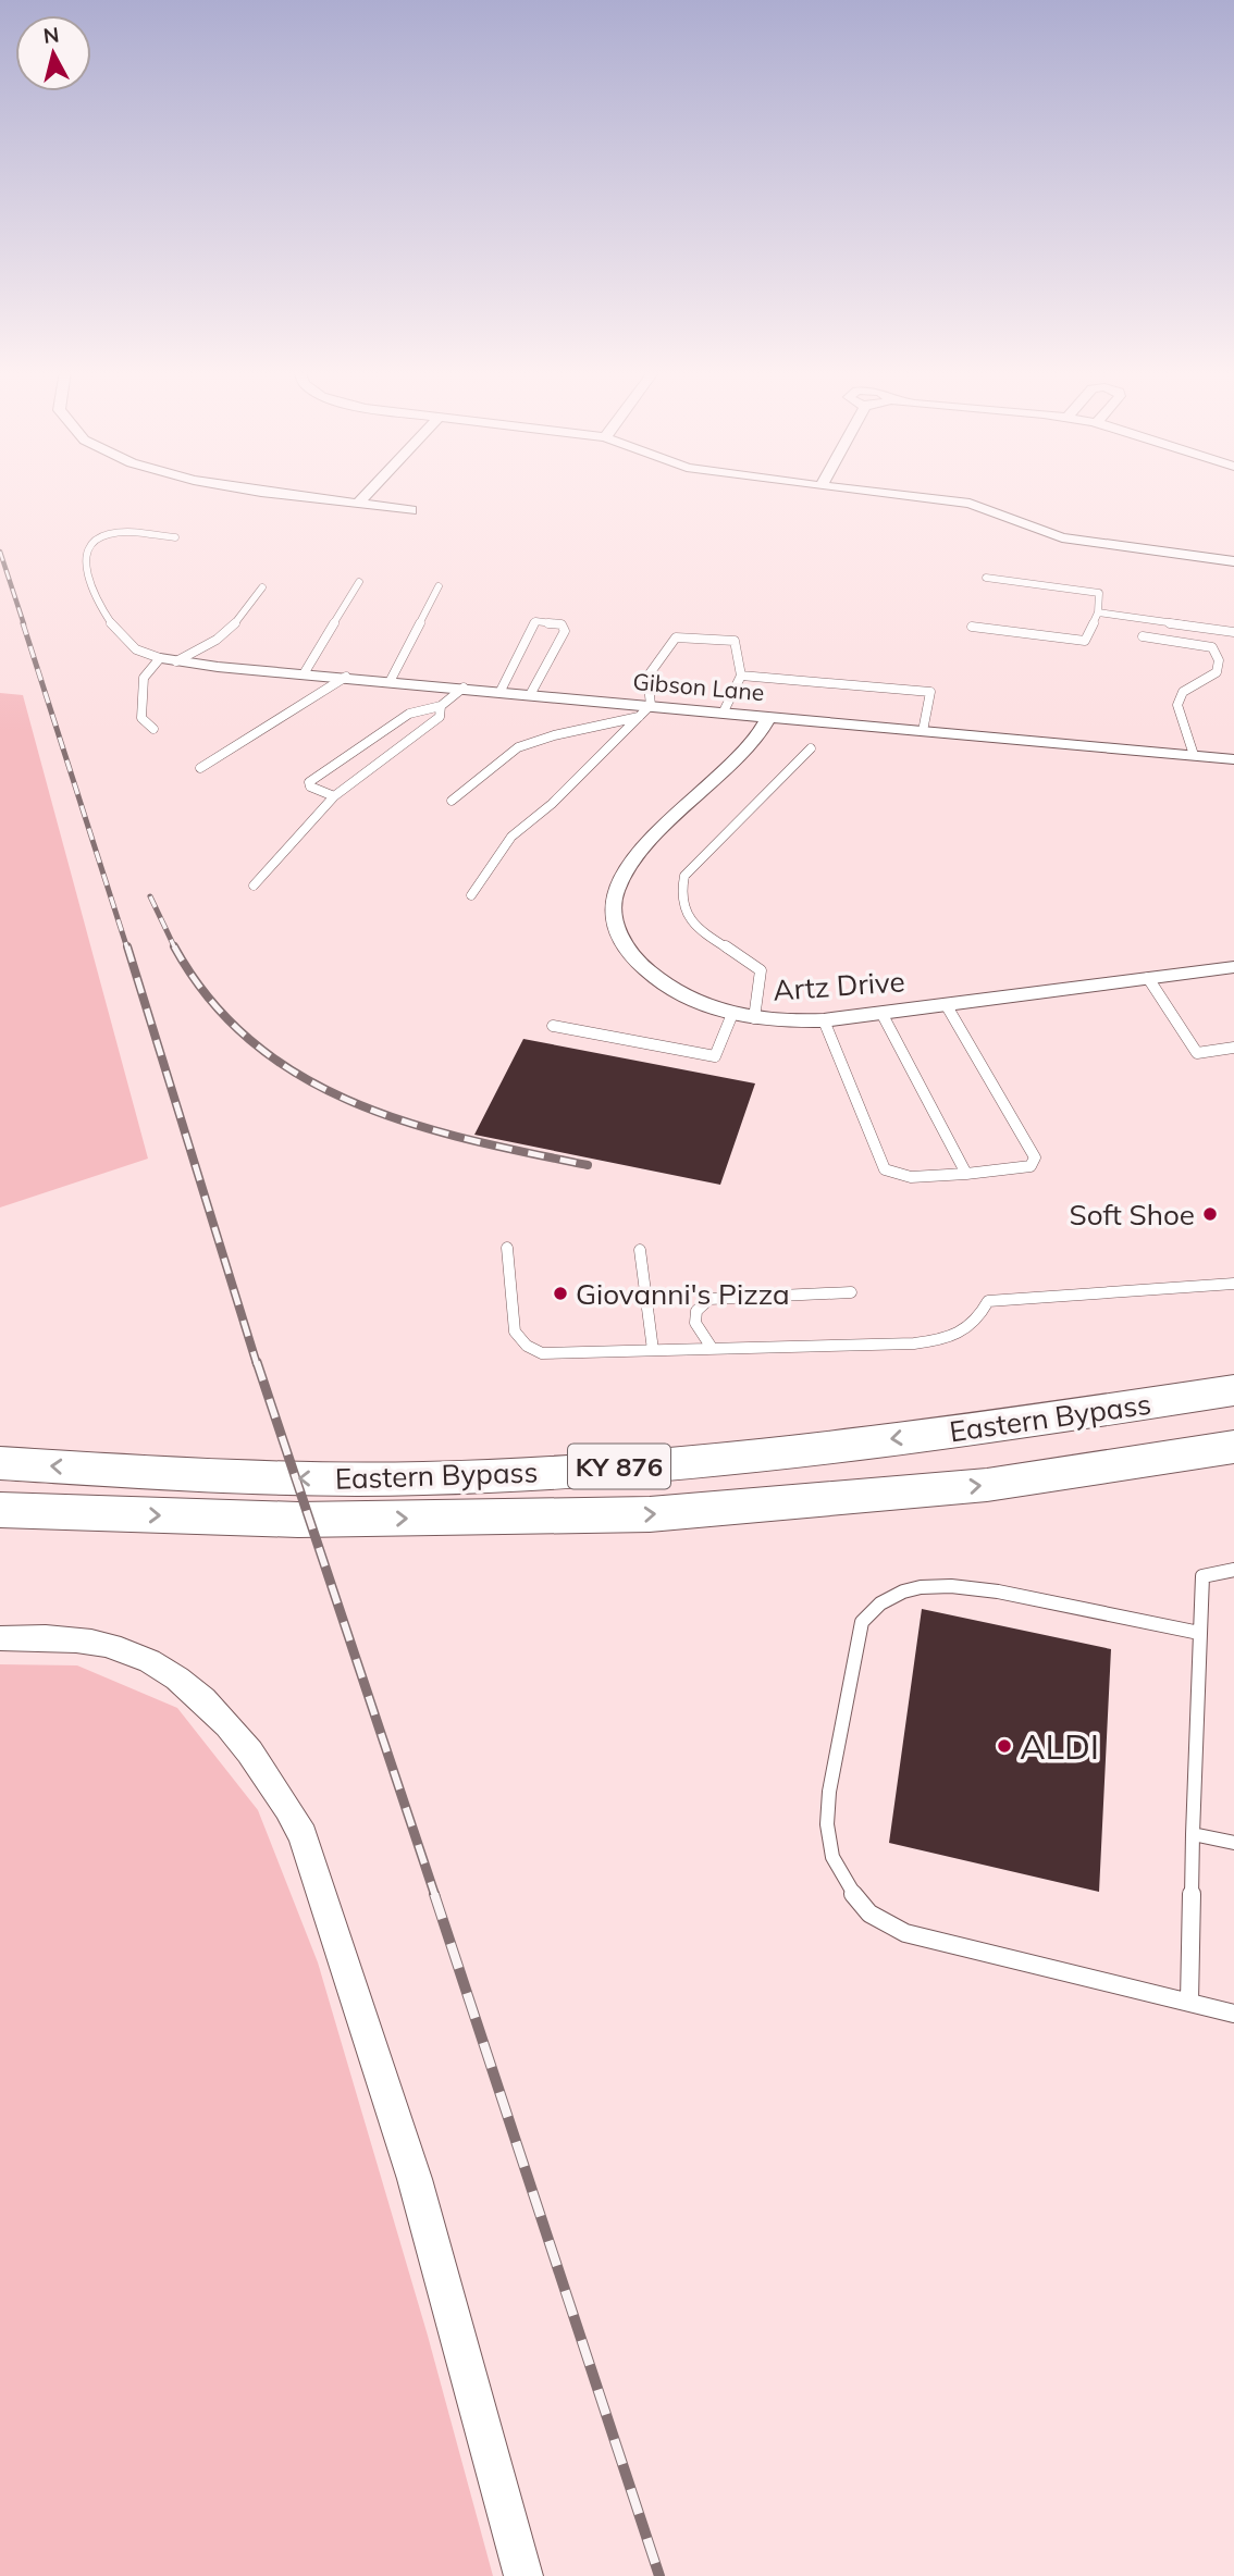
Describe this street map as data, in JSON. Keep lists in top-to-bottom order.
{
  "streets": {
    "main road": ["Eastern Bypass", "KY 876"],
    "street": ["Gibson Lane", "Artz Drive"]
  },
  "crossings": [
    ["Gibson Lane", "Artz Drive"]
  ],
  "places": ["Soft Shoe", "Giovanni's Pizza", "ALDI"],
  "north": "top"
}
